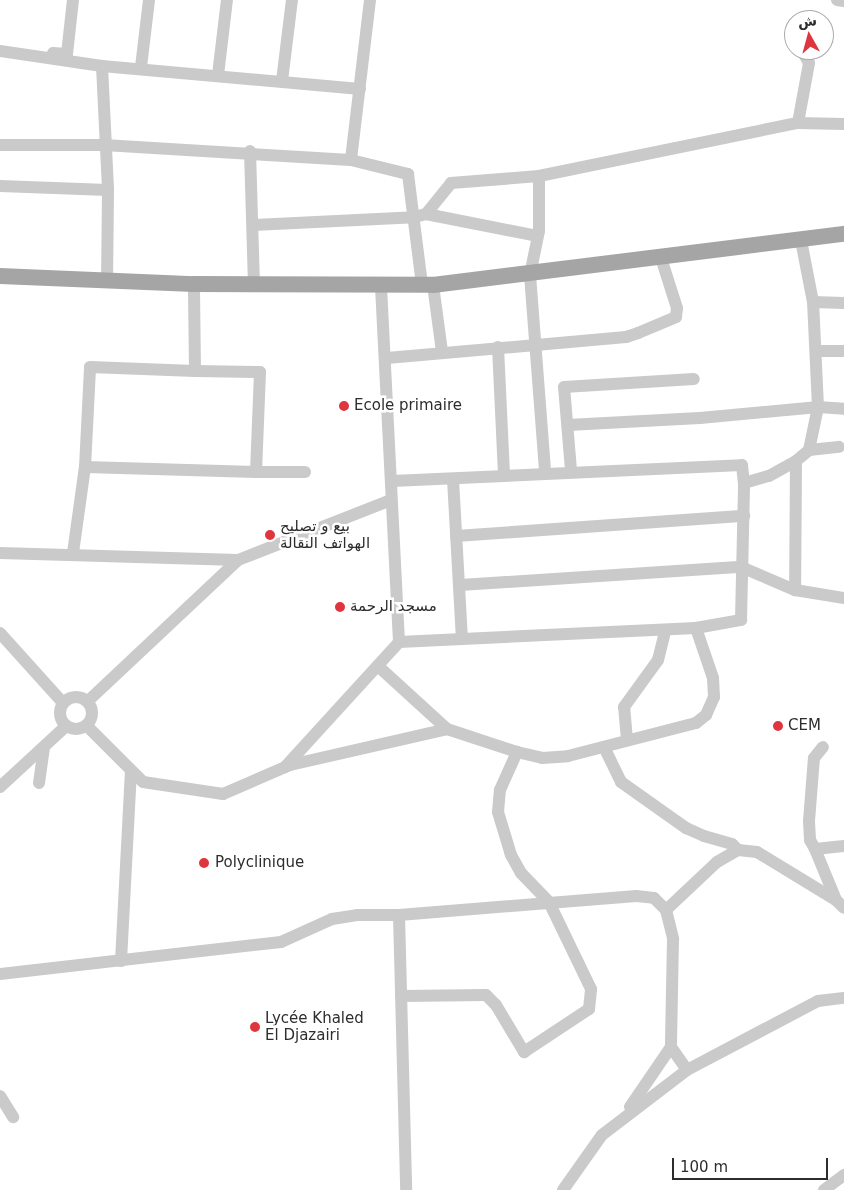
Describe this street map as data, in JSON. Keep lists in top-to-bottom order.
{
  "places": [
    "Ecole primaire",
    "بيع و تصليح الهواتف النقالة",
    "مسجد الرحمة",
    "CEM",
    "Polyclinique",
    "Lycée Khaled El Djazairi"
  ],
  "scale_bar": "100 m",
  "north": "top"
}
